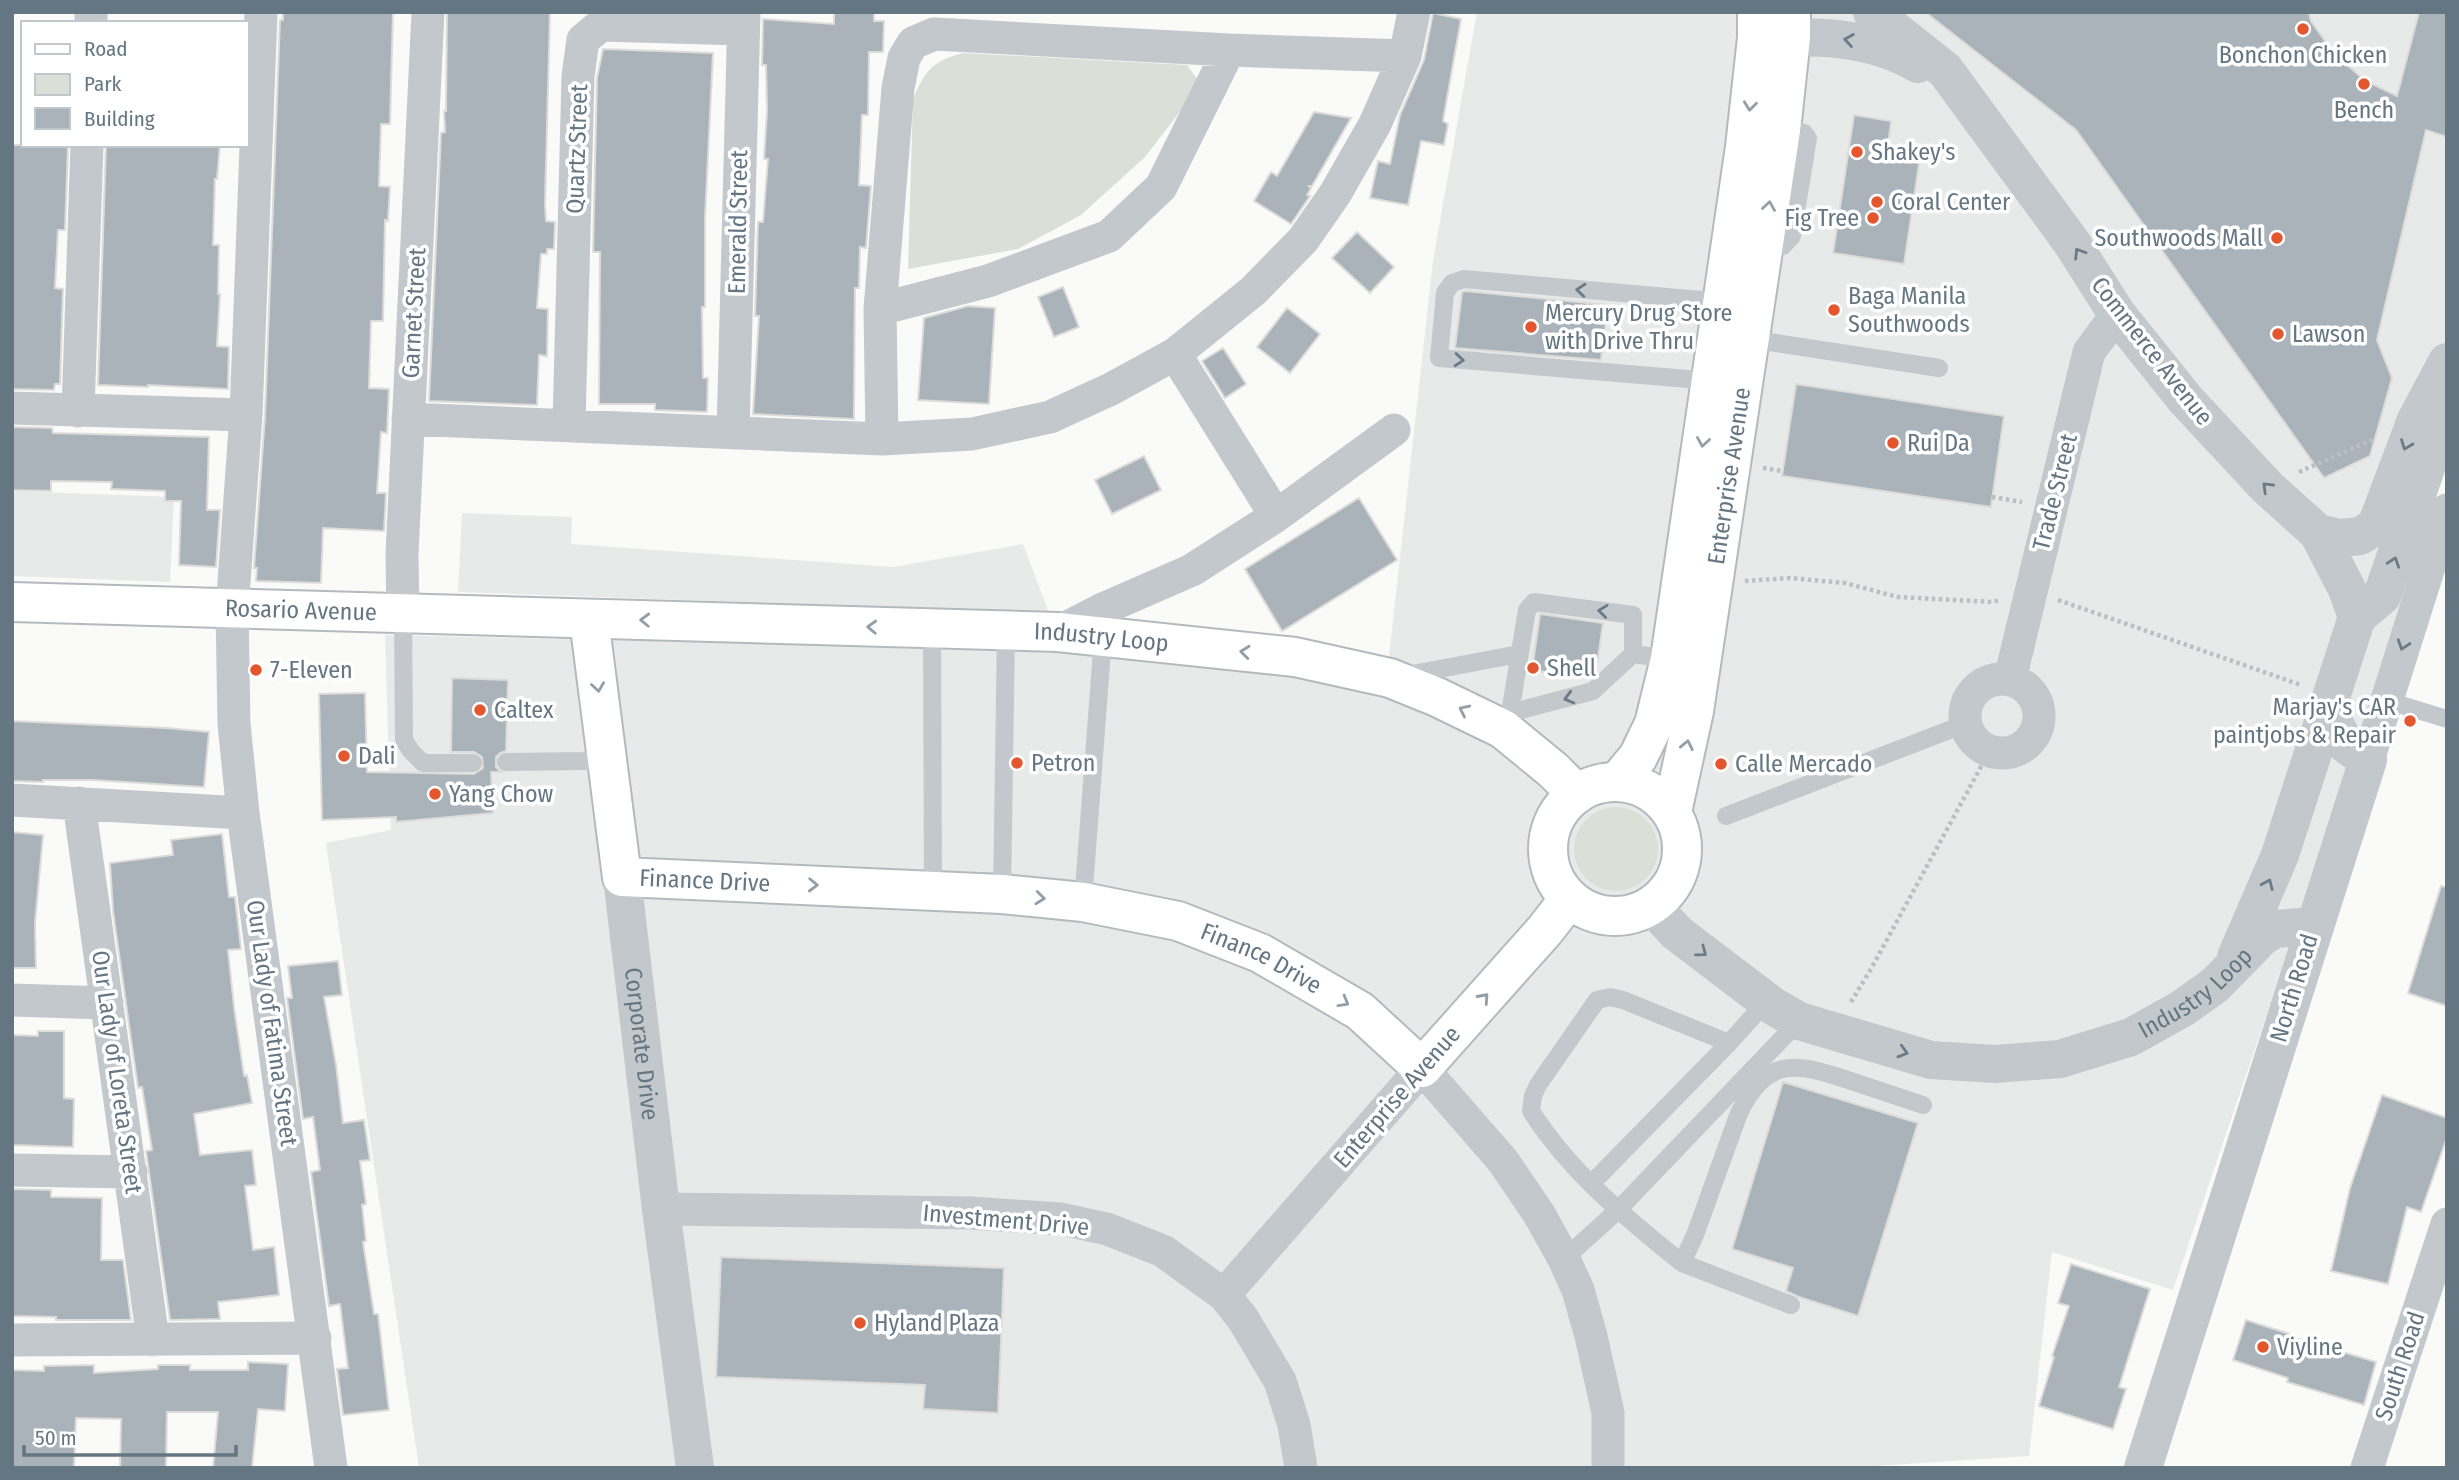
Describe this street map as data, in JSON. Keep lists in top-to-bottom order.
{
  "streets": {
    "main road": [
      "Enterprise Avenue",
      "Rosario Avenue",
      "Industry Loop",
      "Finance Drive",
      "Corporate Drive"
    ],
    "street": [
      "Quartz Street",
      "Emerald Street",
      "Garnet Street",
      "Commerce Avenue",
      "Trade Street",
      "North Road",
      "Our Lady of Fatima Street",
      "Our Lady of Loreta Street",
      "Investment Drive",
      "South Road"
    ]
  },
  "crossings": [
    ["Quartz Street", "Emerald Street"],
    ["Garnet Street", "Rosario Avenue"],
    ["Commerce Avenue", "Enterprise Avenue"],
    ["Commerce Avenue", "Trade Street"],
    ["Commerce Avenue", "Industry Loop"],
    ["Enterprise Avenue", "Industry Loop"],
    ["Enterprise Avenue", "Finance Drive"],
    ["Enterprise Avenue", "Investment Drive"],
    ["Rosario Avenue", "Industry Loop"],
    ["Rosario Avenue", "Our Lady of Fatima Street"],
    ["Rosario Avenue", "Corporate Drive"],
    ["Industry Loop", "Corporate Drive"],
    ["Finance Drive", "Corporate Drive"],
    ["Corporate Drive", "Investment Drive"]
  ],
  "one_way": ["Commerce Avenue", "Finance Drive"],
  "places": [
    "Bonchon Chicken",
    "Bench",
    "Shakey's",
    "Coral Center",
    "Fig Tree",
    "Southwoods Mall",
    "Baga Manila Southwoods",
    "Mercury Drug Store with Drive Thru",
    "Lawson",
    "Rui Da",
    "Shell",
    "7-Eleven",
    "Caltex",
    "Marjay's CAR paintjobs & Repair",
    "Dali",
    "Petron",
    "Calle Mercado",
    "Yang Chow",
    "Hyland Plaza",
    "Viyline"
  ],
  "legend": ["Road", "Park", "Building"],
  "scale_bar": "50 m"
}
